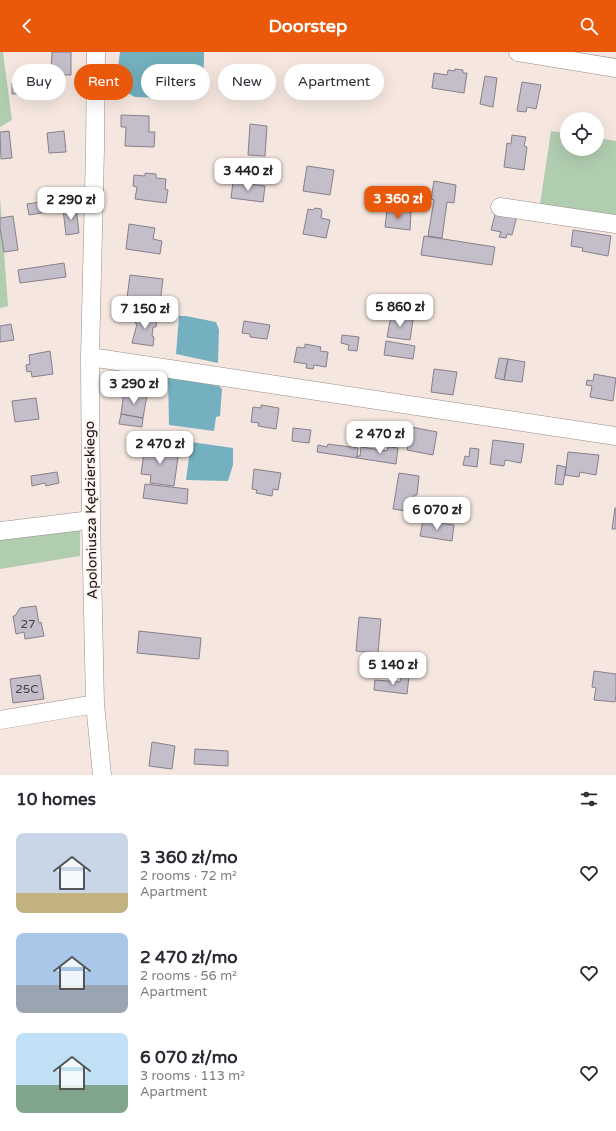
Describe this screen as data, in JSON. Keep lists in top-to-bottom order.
{
  "streets": {
    "street": ["Apoloniusza Kędzierskiego"]
  },
  "house_numbers": ["27", "25C"],
  "page": {
    "header": "Doorstep",
    "chip": [
      "Buy",
      "Rent",
      "Filters",
      "New",
      "Apartment"
    ],
    "price": [
      "3 440 zł",
      "3 360 zł",
      "2 290 zł",
      "5 860 zł",
      "7 150 zł",
      "3 290 zł",
      "2 470 zł",
      "2 470 zł",
      "6 070 zł",
      "5 140 zł"
    ],
    "heading": "10 homes",
    "list": [
      {
        "name": "3 360 zł/mo",
        "note": "2 rooms · 72 m² · Apartment"
      },
      {
        "name": "2 470 zł/mo",
        "note": "2 rooms · 56 m² · Apartment"
      },
      {
        "name": "6 070 zł/mo",
        "note": "3 rooms · 113 m² · Apartment"
      }
    ]
  }
}
